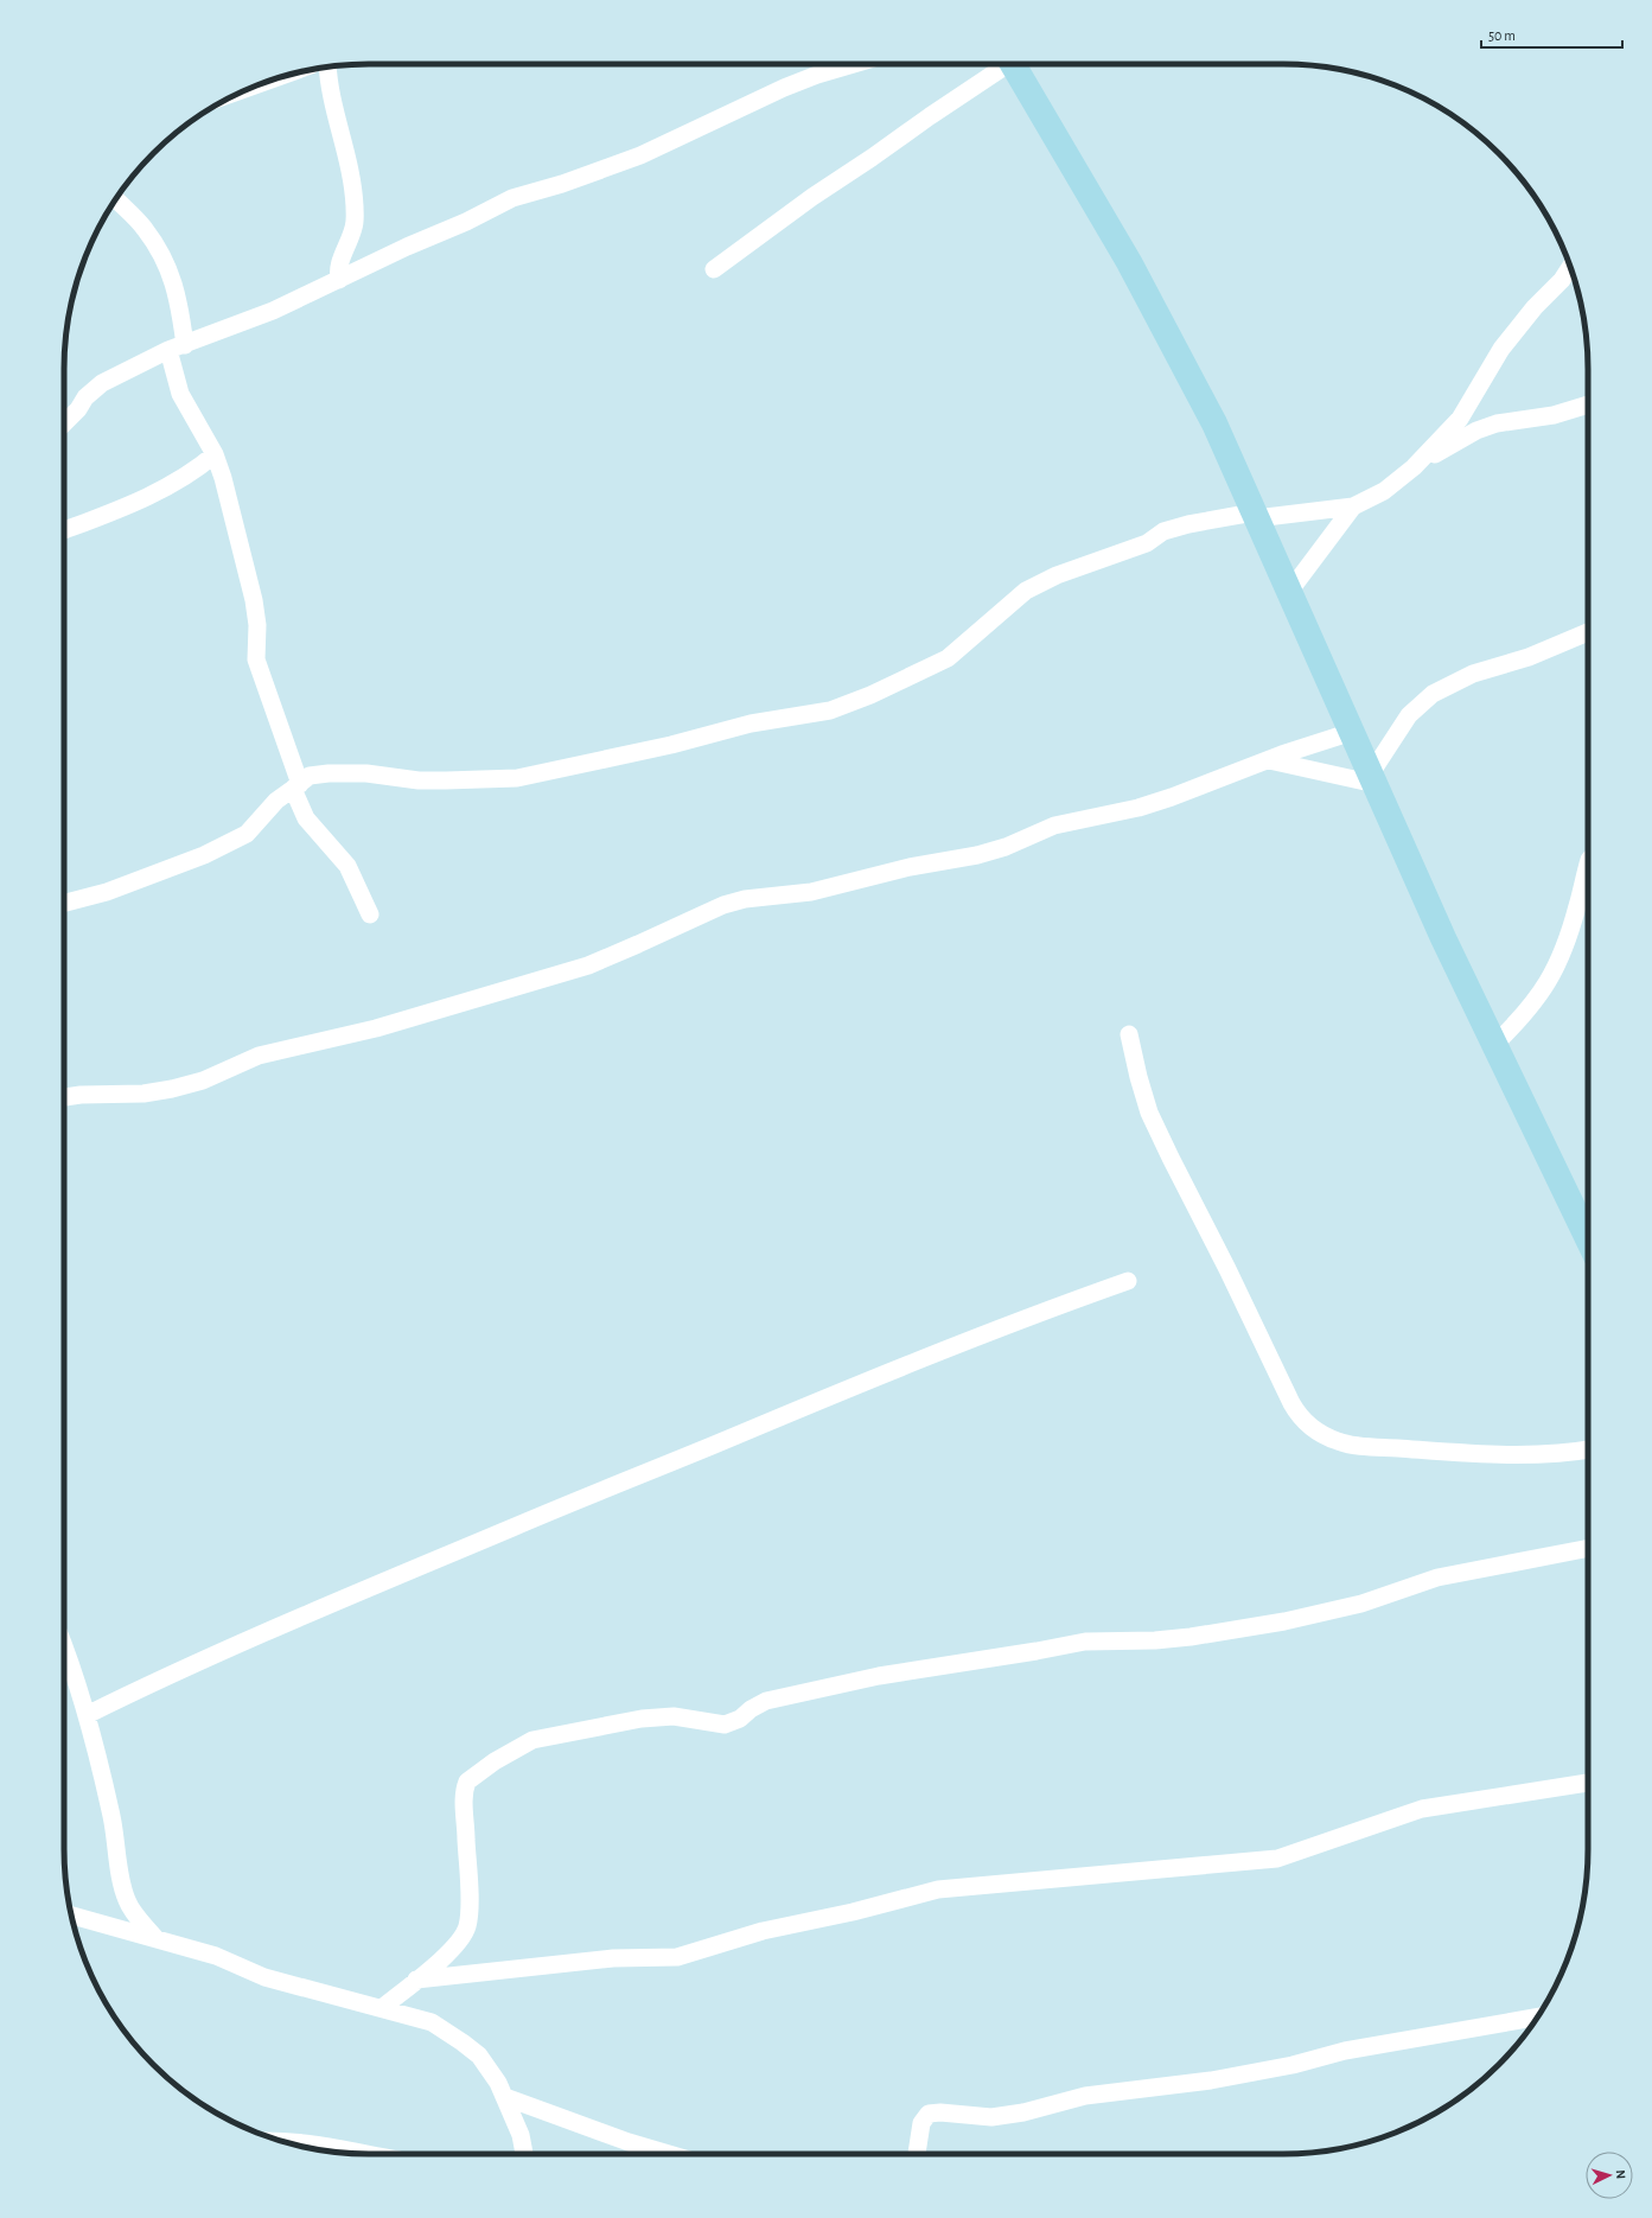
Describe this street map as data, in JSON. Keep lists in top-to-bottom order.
{
  "scale_bar": "50 m",
  "north": "right"
}
